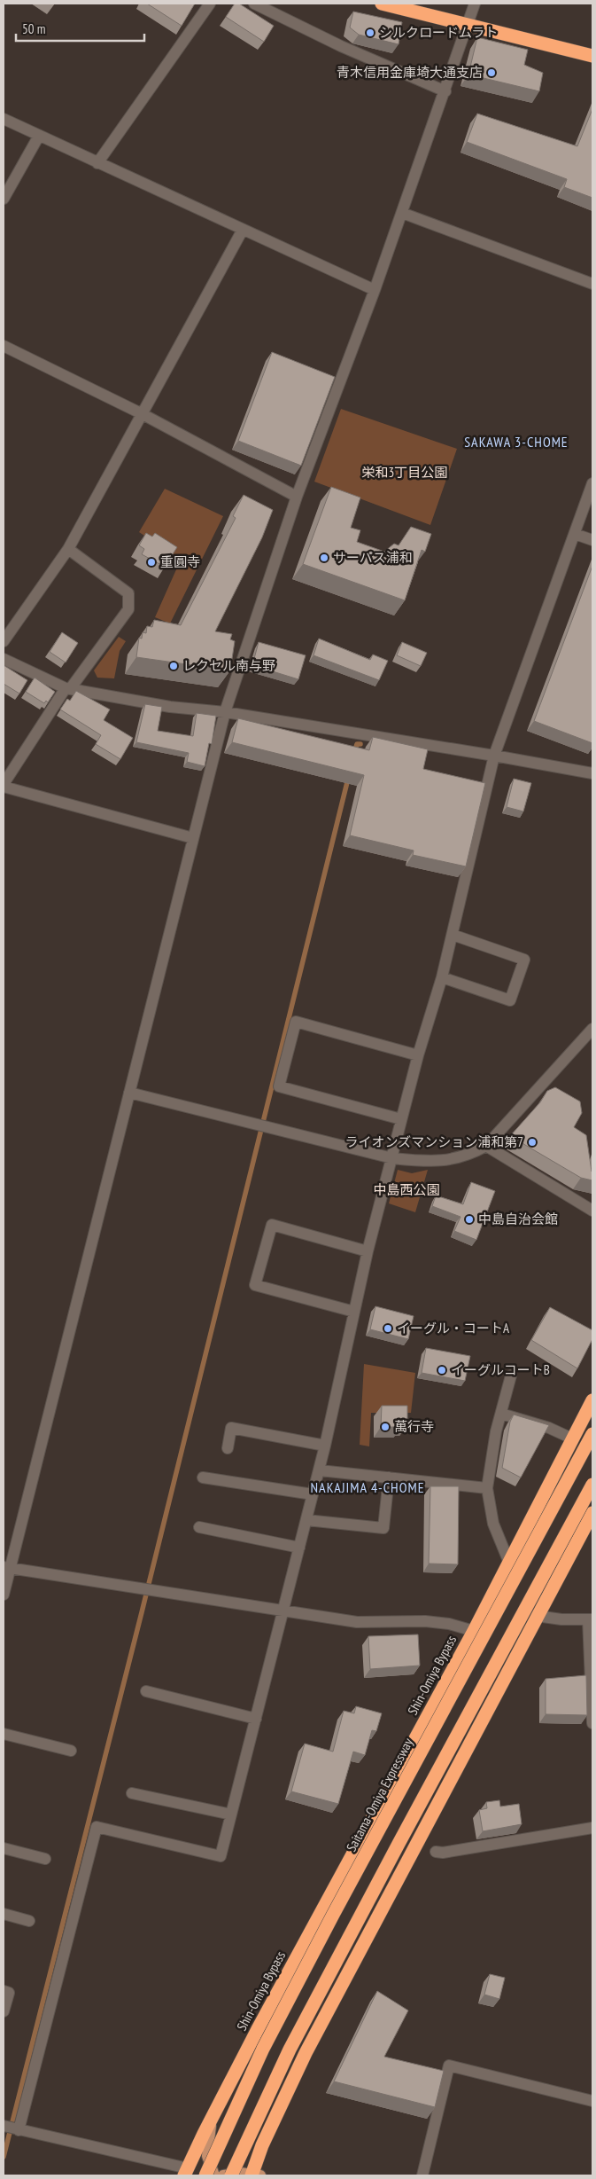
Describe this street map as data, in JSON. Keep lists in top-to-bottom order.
{
  "streets": {
    "highway": ["Shin-Omiya Bypass", "Saitama-Omiya Expressway"]
  },
  "districts": ["SAKAWA 3-CHOME", "NAKAJIMA 4-CHOME"],
  "parks": ["栄和3丁目公園", "中島西公園"],
  "places": [
    "シルクロードムラト",
    "青木信用金庫埼大通支店",
    "サーパス浦和",
    "重圓寺",
    "レクセル南与野",
    "ライオンズマンション浦和第7",
    "中島自治会館",
    "イーグル・コートA",
    "イーグルコートB",
    "萬行寺"
  ],
  "scale_bar": "50 m"
}
